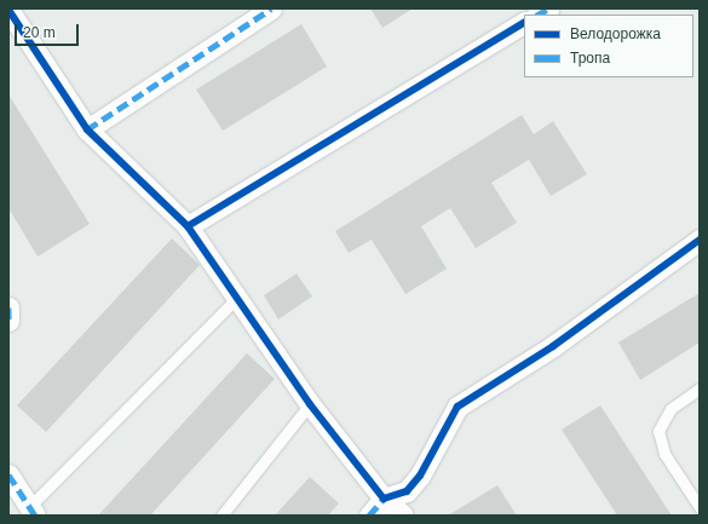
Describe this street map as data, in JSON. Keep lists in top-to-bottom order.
{
  "legend": ["Велодорожка", "Тропа"],
  "scale_bar": "20 m"
}
